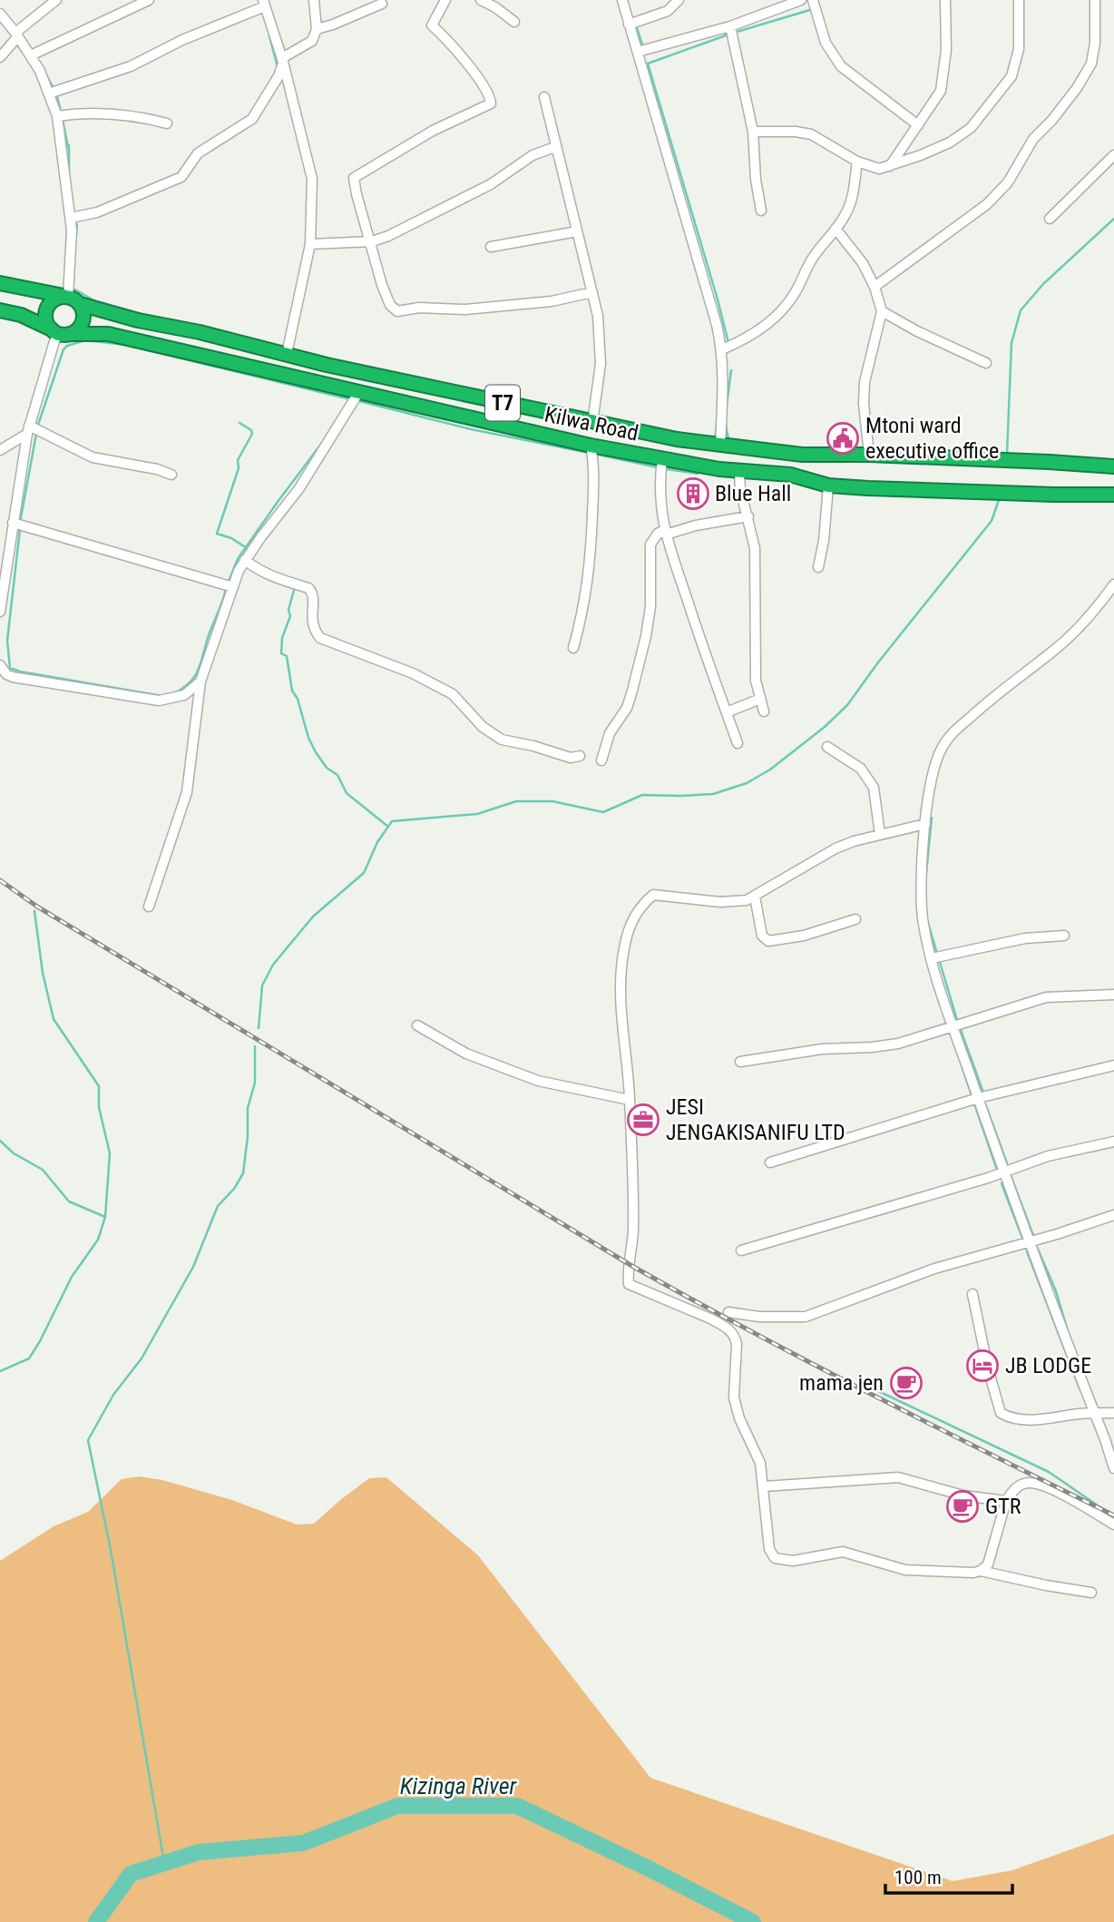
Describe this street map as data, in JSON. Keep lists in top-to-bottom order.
{
  "streets": {
    "highway": ["T7", "Kilwa Road"]
  },
  "water": ["Kizinga River"],
  "places": {
    "public building": ["Mtoni ward executive office"],
    "building": ["Blue Hall"],
    "office": ["JESI JENGAKISANIFU LTD"],
    "hotel": ["JB LODGE"],
    "cafe": ["mama jen", "GTR"]
  },
  "scale_bar": "100 m"
}
